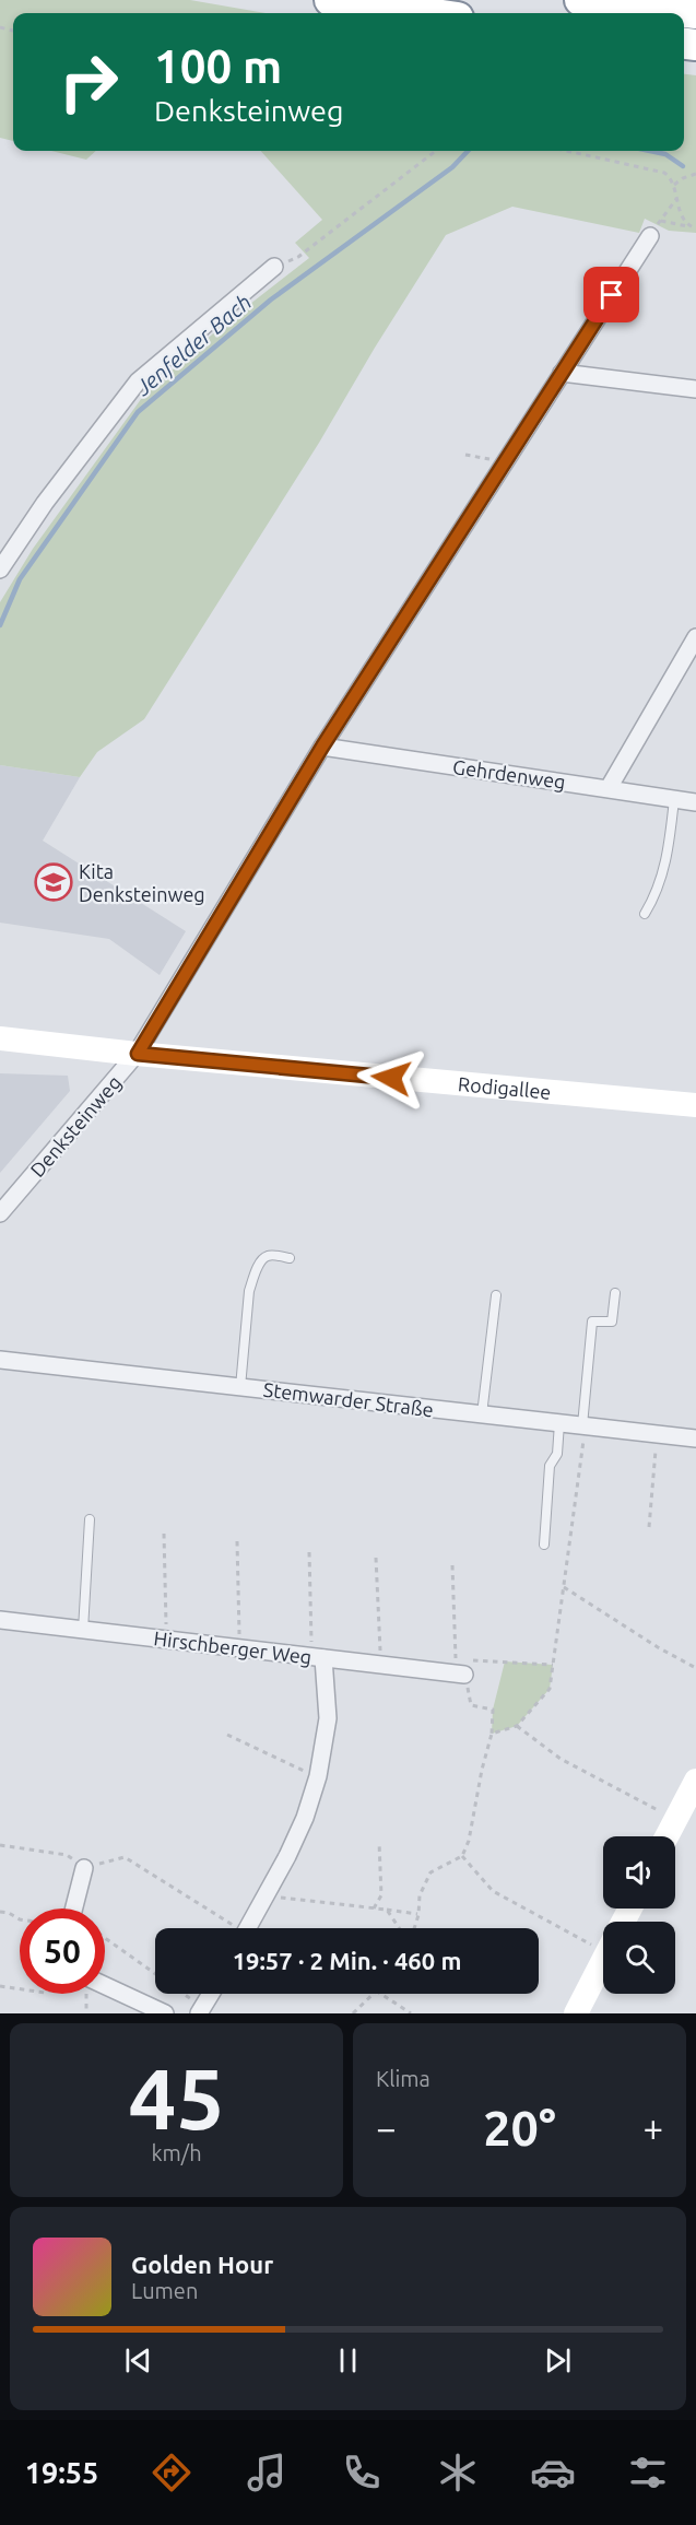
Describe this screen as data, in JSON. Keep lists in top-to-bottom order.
{
  "streets": {
    "main road": ["Rodigallee"],
    "street": [
      "Gehrdenweg",
      "Denksteinweg",
      "Stemwarder Straße",
      "Hirschberger Weg"
    ]
  },
  "crossings": [
    ["Gehrdenweg", "Denksteinweg"],
    ["Rodigallee", "Denksteinweg"]
  ],
  "water": ["Jenfelder Bach"],
  "places": {
    "school or university": ["Kita Denksteinweg"]
  },
  "page": {
    "turn": ["100 m", "Denksteinweg"],
    "limit": "50",
    "trip": "19:57 · 2 Min. · 460 m",
    "tile": [
      ["45", "km/h"],
      "Klima"
    ],
    "heat": ["−", "20°", "+"],
    "song": ["Golden Hour", "Lumen"],
    "tabs": "19:55"
  }
}
